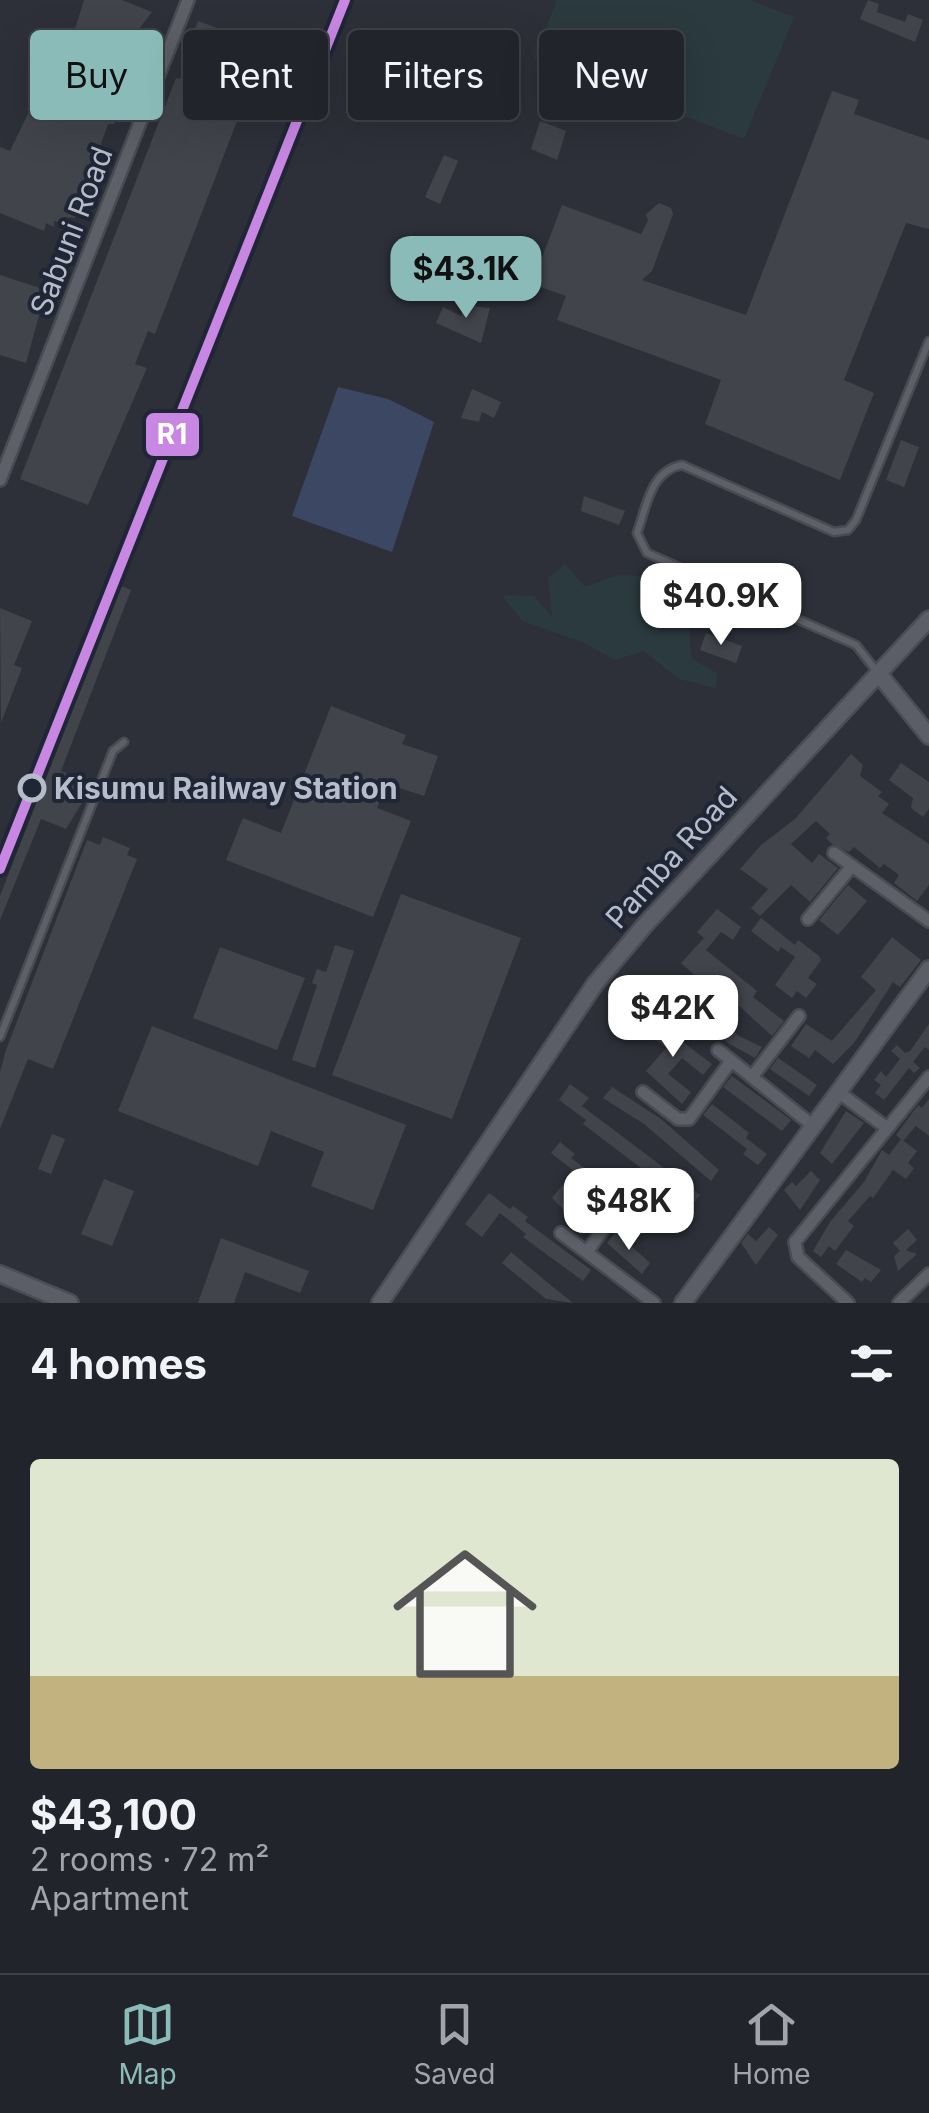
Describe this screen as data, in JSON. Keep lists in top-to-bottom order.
{
  "streets": {
    "main road": ["Pamba Road"],
    "street": ["Sabuni Road"]
  },
  "places": ["Kisumu Railway Station"],
  "lines": ["transit line R1"],
  "page": {
    "chip": [
      "Buy",
      "Rent",
      "Filters",
      "New"
    ],
    "price": [
      "$43.1K",
      "$40.9K",
      "$42K",
      "$48K"
    ],
    "heading": "4 homes",
    "list": [
      {
        "name": "$43,100",
        "note": "2 rooms · 72 m² · Apartment"
      }
    ],
    "tabs": ["Map", "Saved", "Home"]
  }
}
